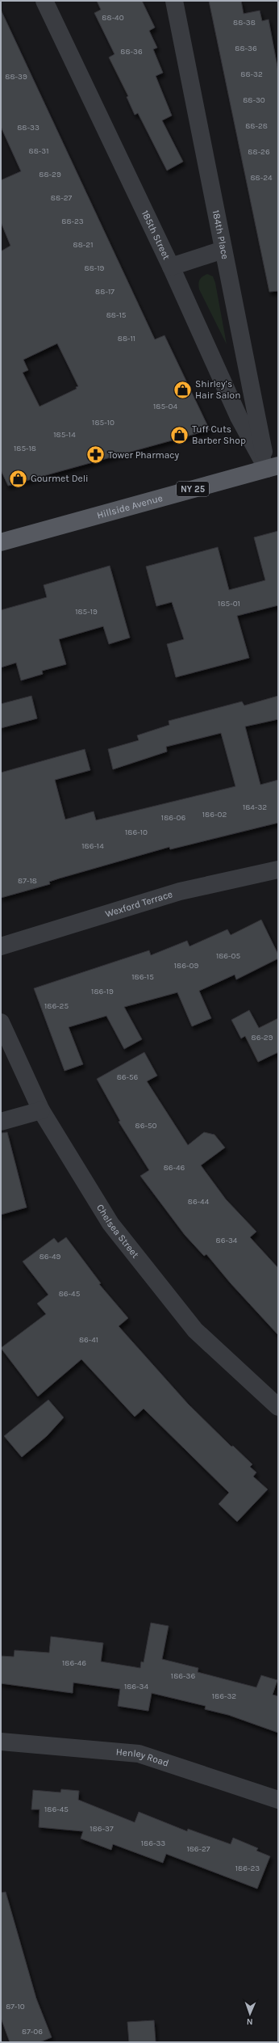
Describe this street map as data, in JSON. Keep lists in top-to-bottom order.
{
  "streets": {
    "main road": ["NY 25", "Hillside Avenue"],
    "street": [
      "185th Street",
      "184th Place",
      "Wexford Terrace",
      "Chelsea Street",
      "Henley Road"
    ]
  },
  "crossings": [
    ["185th Street", "184th Place"],
    ["185th Street", "Hillside Avenue"],
    ["184th Place", "Hillside Avenue"]
  ],
  "places": {
    "shop": ["Shirley’s Hair Salon", "Tuff Cuts Barber Shop", "Gourmet Deli"],
    "pharmacy": ["Tower Pharmacy"]
  },
  "house_numbers": [
    "88-40",
    "88-38",
    "88-36",
    "88-36",
    "88-32",
    "88-39",
    "88-30",
    "88-28",
    "88-33",
    "88-31",
    "88-26",
    "88-29",
    "88-24",
    "88-27",
    "88-23",
    "88-21",
    "88-19",
    "88-17",
    "88-15",
    "88-11",
    "185-04",
    "185-10",
    "185-14",
    "185-18",
    "185-01",
    "185-19",
    "184-32",
    "186-02",
    "186-06",
    "186-10",
    "186-14",
    "87-18",
    "186-05",
    "186-09",
    "186-15",
    "186-19",
    "186-25",
    "86-29",
    "86-56",
    "86-50",
    "86-46",
    "86-44",
    "86-34",
    "86-49",
    "86-45",
    "86-41",
    "186-46",
    "186-36",
    "186-34",
    "186-32",
    "186-45",
    "186-37",
    "186-33",
    "186-27",
    "186-23",
    "87-10",
    "87-06"
  ],
  "north": "bottom"
}
